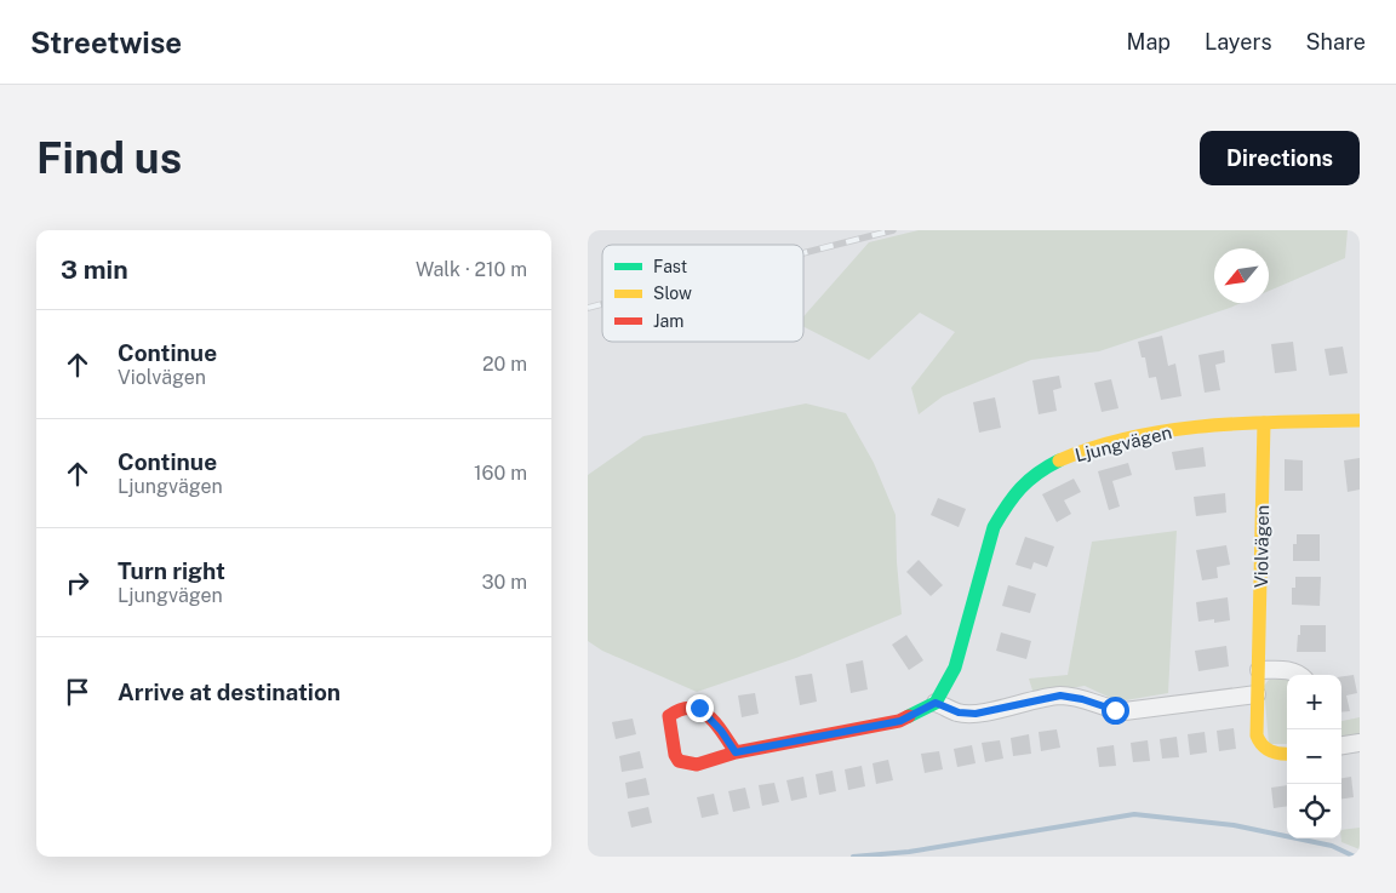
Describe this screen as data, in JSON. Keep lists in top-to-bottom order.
{
  "streets": {
    "street": ["Ljungvägen", "Violvägen"]
  },
  "crossings": [
    ["Ljungvägen", "Violvägen"]
  ],
  "legend": ["Fast", "Slow", "Jam"],
  "north": "bottom left",
  "page": {
    "header": "Streetwise",
    "nav": ["Map", "Layers", "Share"],
    "buttons": "Directions",
    "title": "Find us",
    "heading": ["3 min", "Walk · 210 m"],
    "list": [
      ["Continue", "Violvägen", "20 m"],
      ["Continue", "Ljungvägen", "160 m"],
      ["Turn right", "Ljungvägen", "30 m"],
      "Arrive at destination"
    ],
    "map_buttons": ["+", "−"]
  }
}
